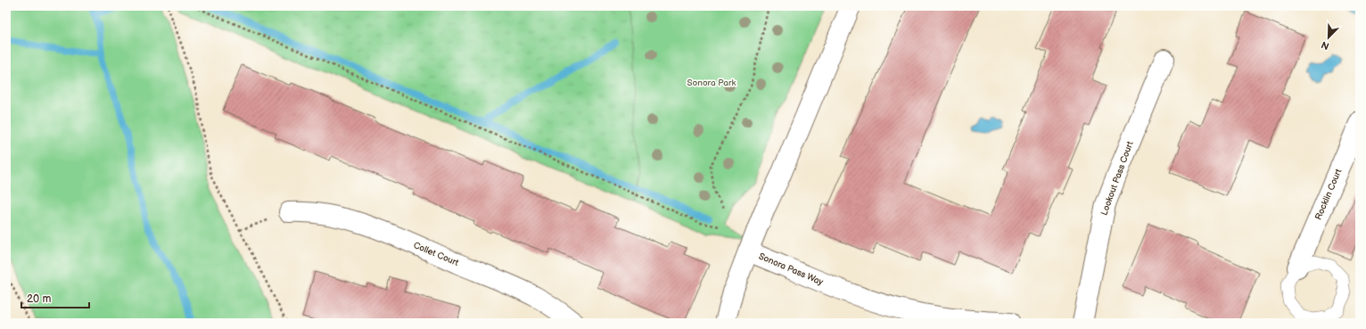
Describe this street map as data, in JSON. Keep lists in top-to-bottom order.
{
  "streets": {
    "street": [
      "Lookout Pass Court",
      "Rocklin Court",
      "Collet Court",
      "Sonora Pass Way"
    ]
  },
  "parks": ["Sonora Park"],
  "scale_bar": "20 m",
  "north": "bottom left"
}
